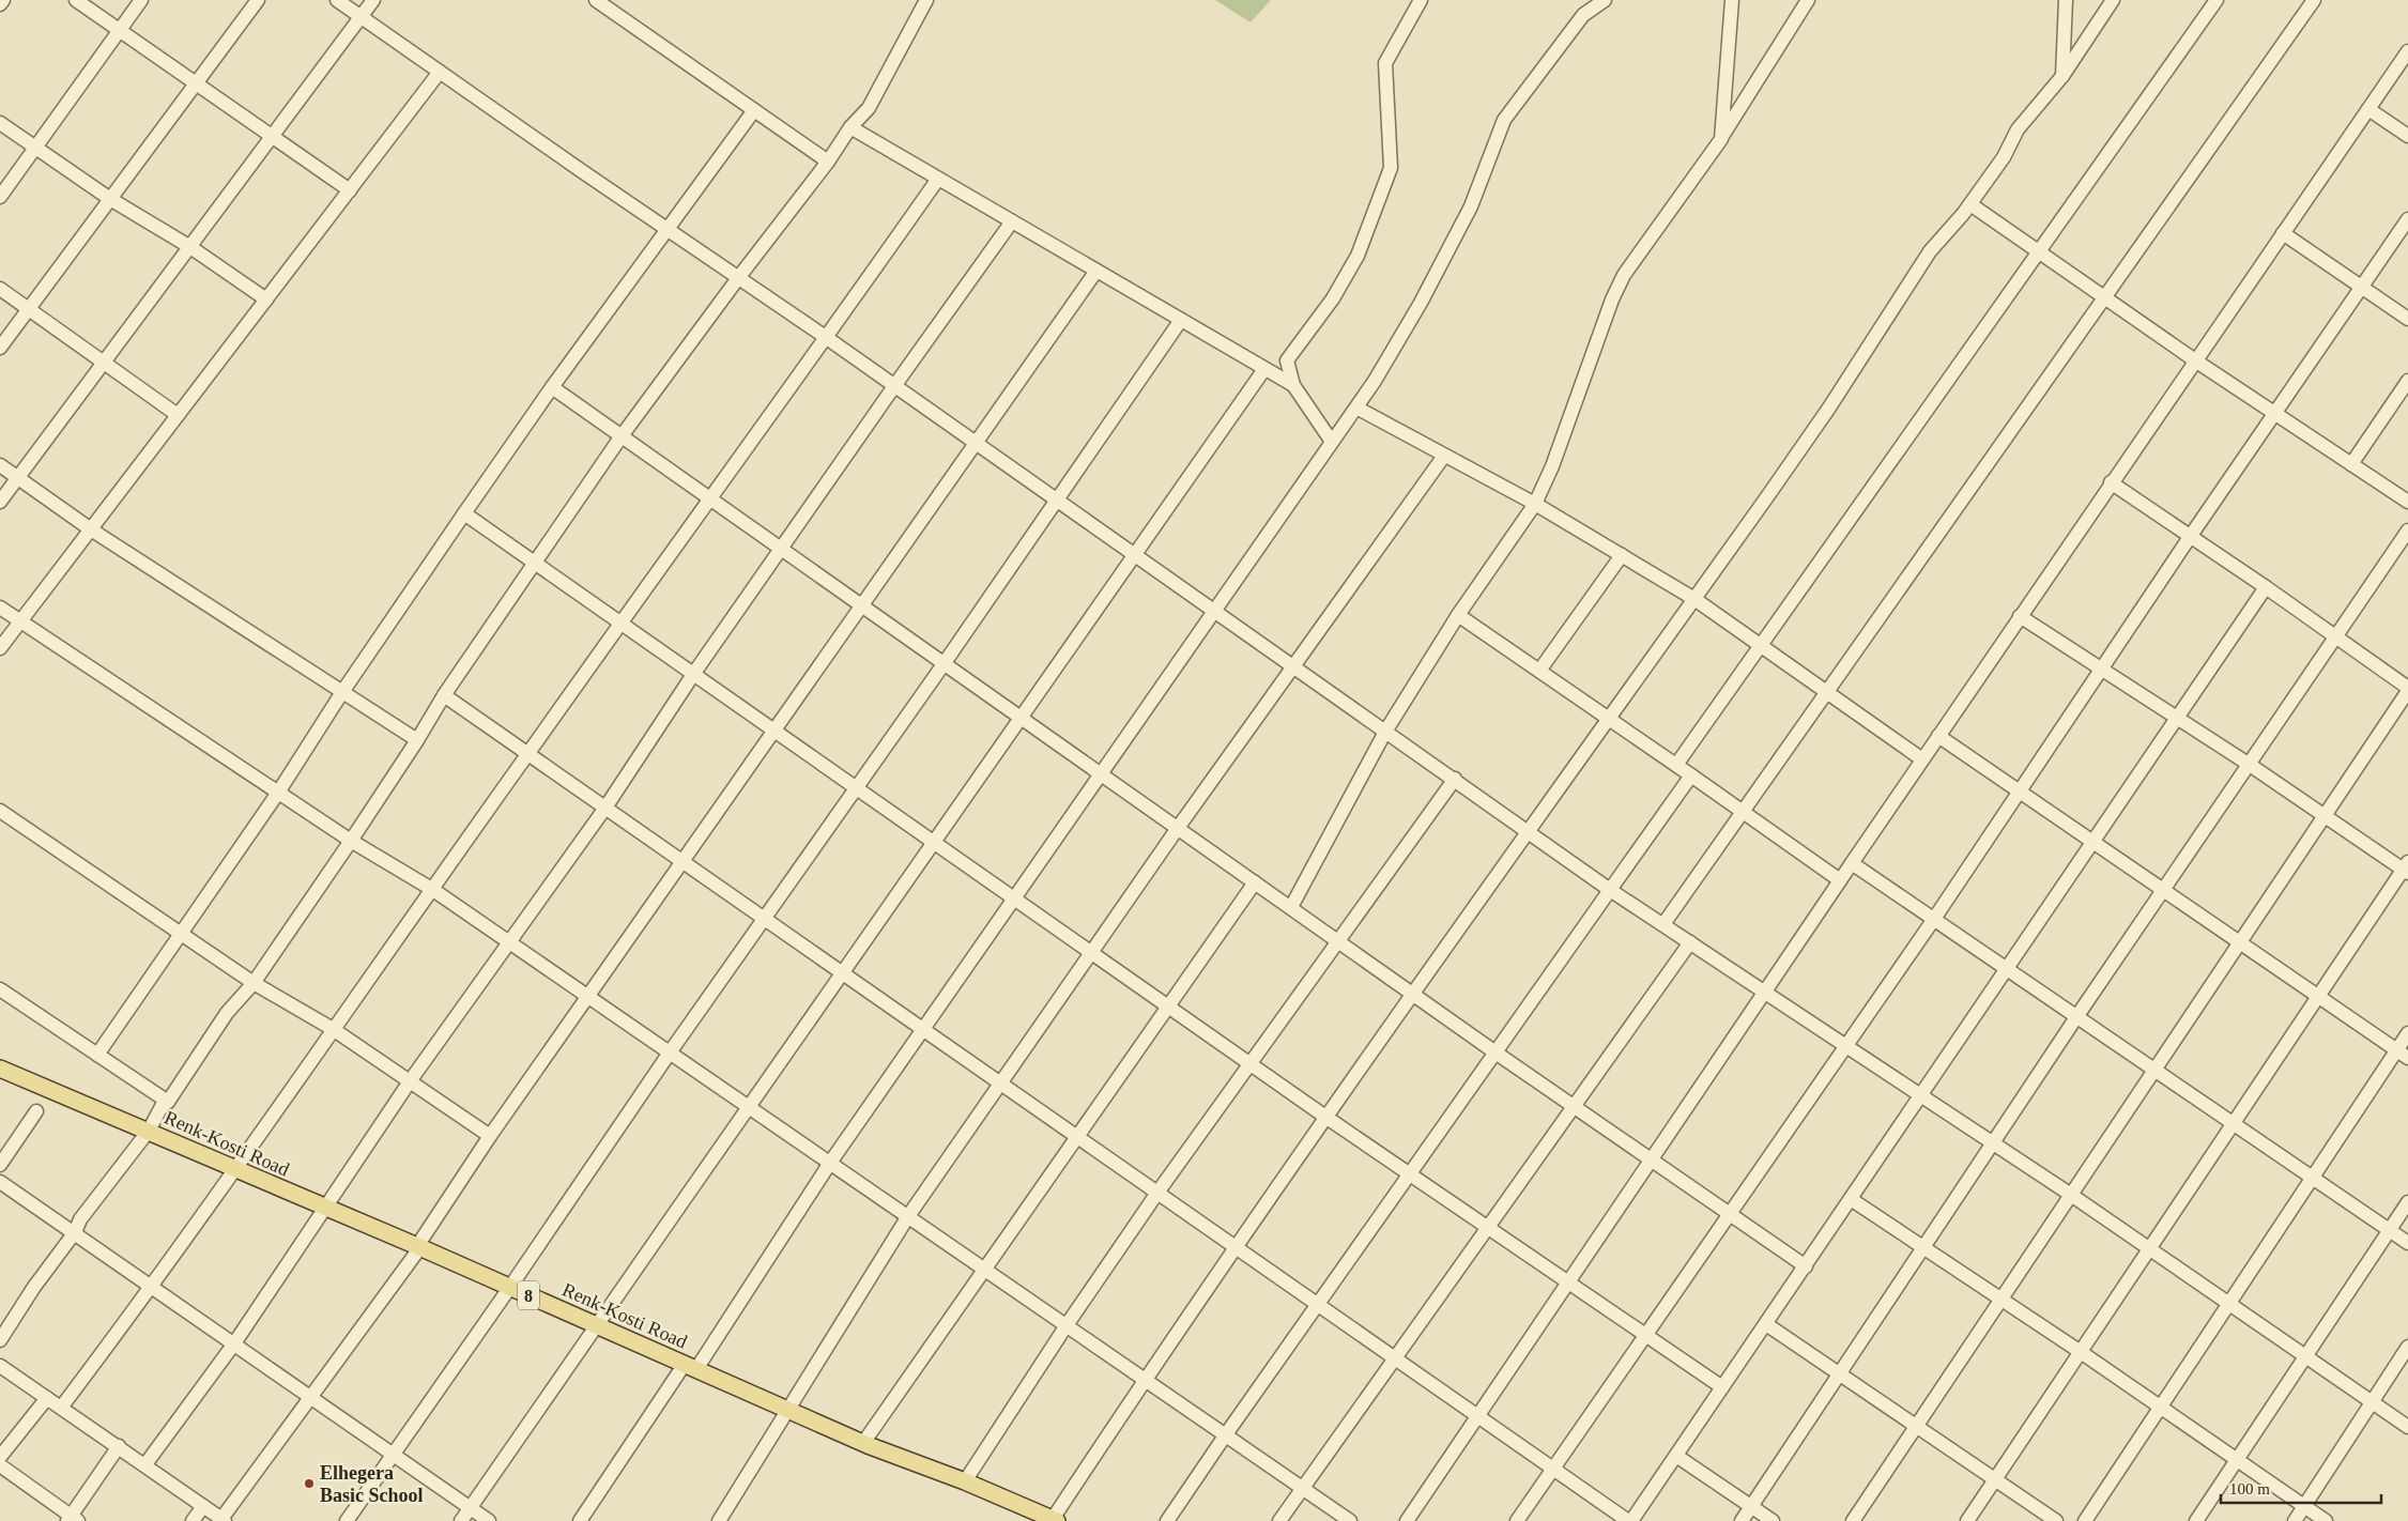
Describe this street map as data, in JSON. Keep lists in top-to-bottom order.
{
  "streets": {
    "main road": ["Renk-Kosti Road", "8"]
  },
  "places": ["Elhegera Basic School"],
  "scale_bar": "100 m"
}
